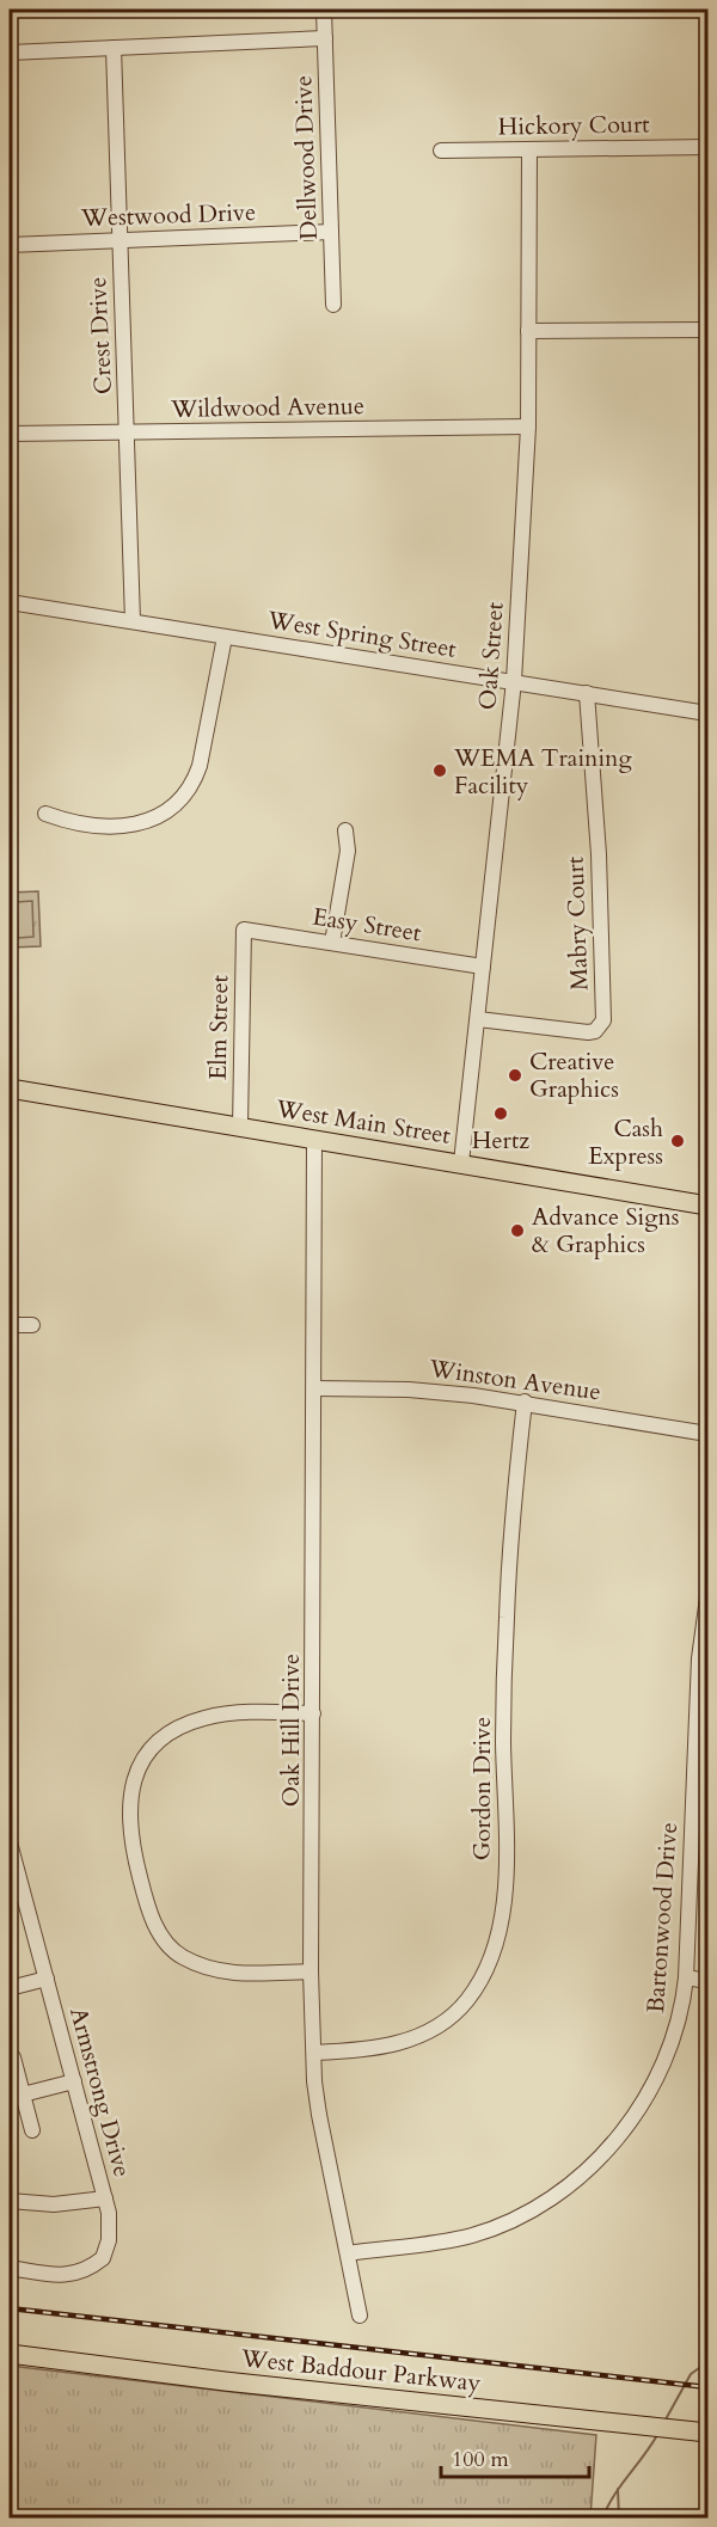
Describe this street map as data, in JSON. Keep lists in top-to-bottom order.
{
  "streets": {
    "main road": ["West Main Street", "West Baddour Parkway"],
    "street": [
      "Hickory Court",
      "Dellwood Drive",
      "Westwood Drive",
      "Crest Drive",
      "Wildwood Avenue",
      "West Spring Street",
      "Oak Street",
      "Mabry Court",
      "Easy Street",
      "Elm Street",
      "Winston Avenue",
      "Oak Hill Drive",
      "Gordon Drive",
      "Bartonwood Drive",
      "Armstrong Drive"
    ]
  },
  "crossings": [
    ["Hickory Court", "Oak Street"],
    ["Dellwood Drive", "Westwood Drive"],
    ["Westwood Drive", "Crest Drive"],
    ["Crest Drive", "Wildwood Avenue"],
    ["Crest Drive", "West Spring Street"],
    ["Wildwood Avenue", "Oak Street"],
    ["West Spring Street", "Oak Street"],
    ["West Spring Street", "Mabry Court"],
    ["Oak Street", "Mabry Court"],
    ["Oak Street", "Easy Street"],
    ["Oak Street", "West Main Street"],
    ["Easy Street", "Elm Street"],
    ["Elm Street", "West Main Street"],
    ["West Main Street", "Oak Hill Drive"],
    ["Winston Avenue", "Oak Hill Drive"],
    ["Winston Avenue", "Gordon Drive"],
    ["Oak Hill Drive", "Gordon Drive"],
    ["Oak Hill Drive", "Bartonwood Drive"]
  ],
  "places": [
    "WEMA Training Facility",
    "Creative Graphics",
    "Hertz",
    "Cash Express",
    "Advance Signs & Graphics"
  ],
  "scale_bar": "100 m"
}
